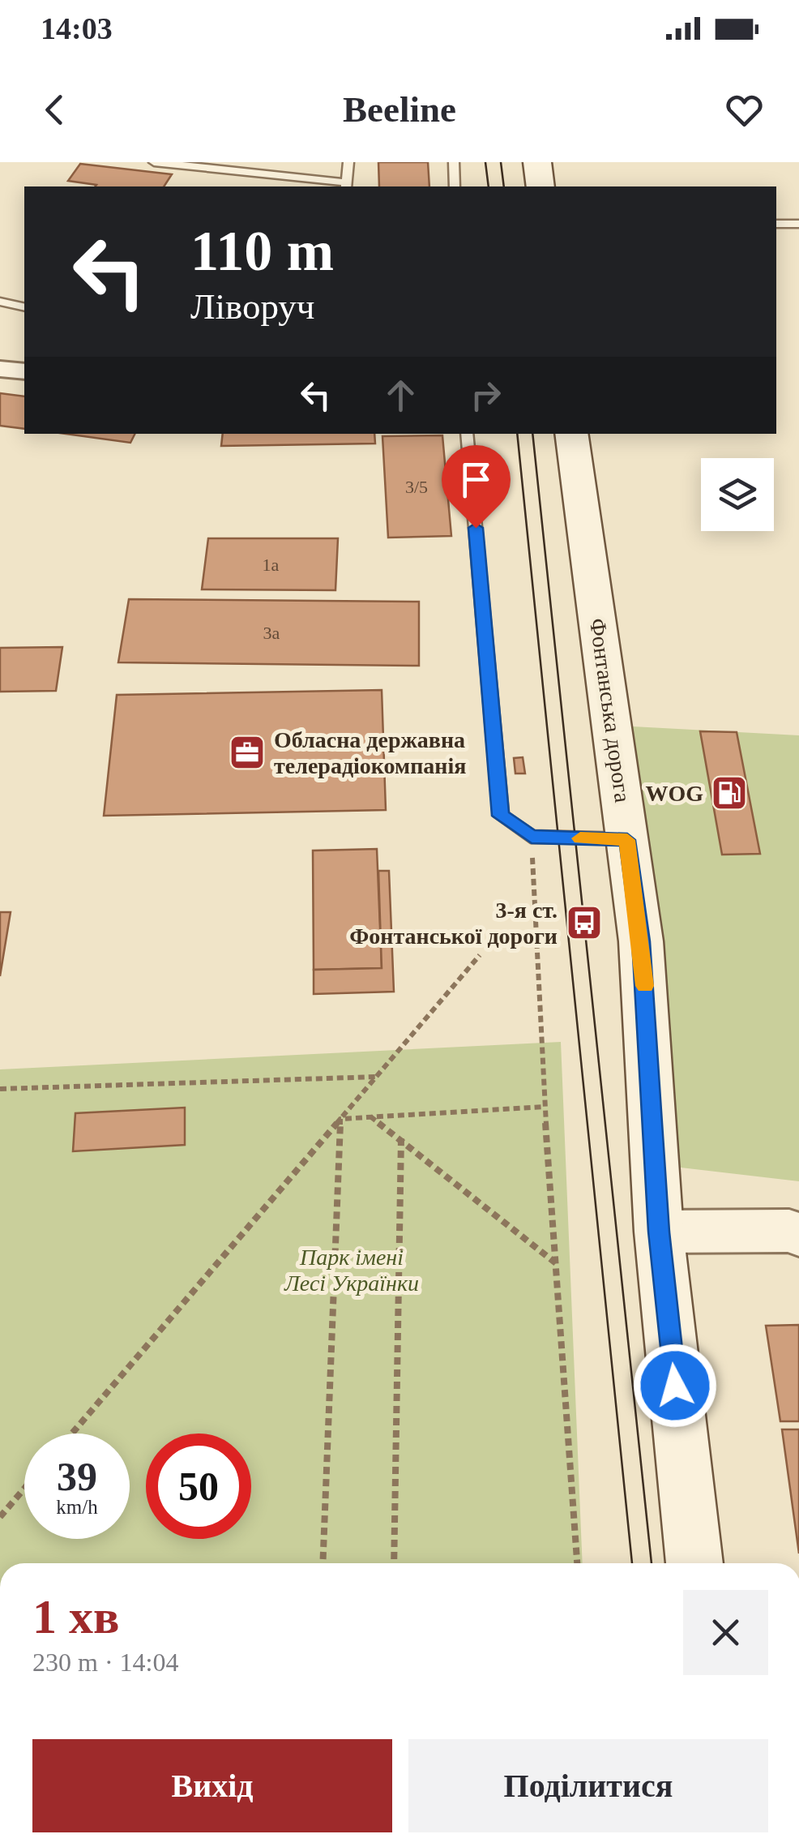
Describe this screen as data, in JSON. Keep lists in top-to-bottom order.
{
  "streets": {
    "main road": ["Фонтанська дорога"]
  },
  "parks": ["Парк імені Лесі Українки"],
  "places": {
    "office": ["Обласна державна телерадіокомпанія"],
    "fuel station": ["WOG"],
    "bus stop": ["3-я ст. Фонтанської дороги"]
  },
  "house_numbers": ["3/5", "1а", "3а"],
  "page": {
    "status": "14:03",
    "header": "Beeline",
    "turn": ["110 m", "Ліворуч"],
    "speed": "39 km/h",
    "limit": "50",
    "heading": ["1 хв", "230 m · 14:04"],
    "buttons": ["Вихід", "Поділитися"]
  }
}
